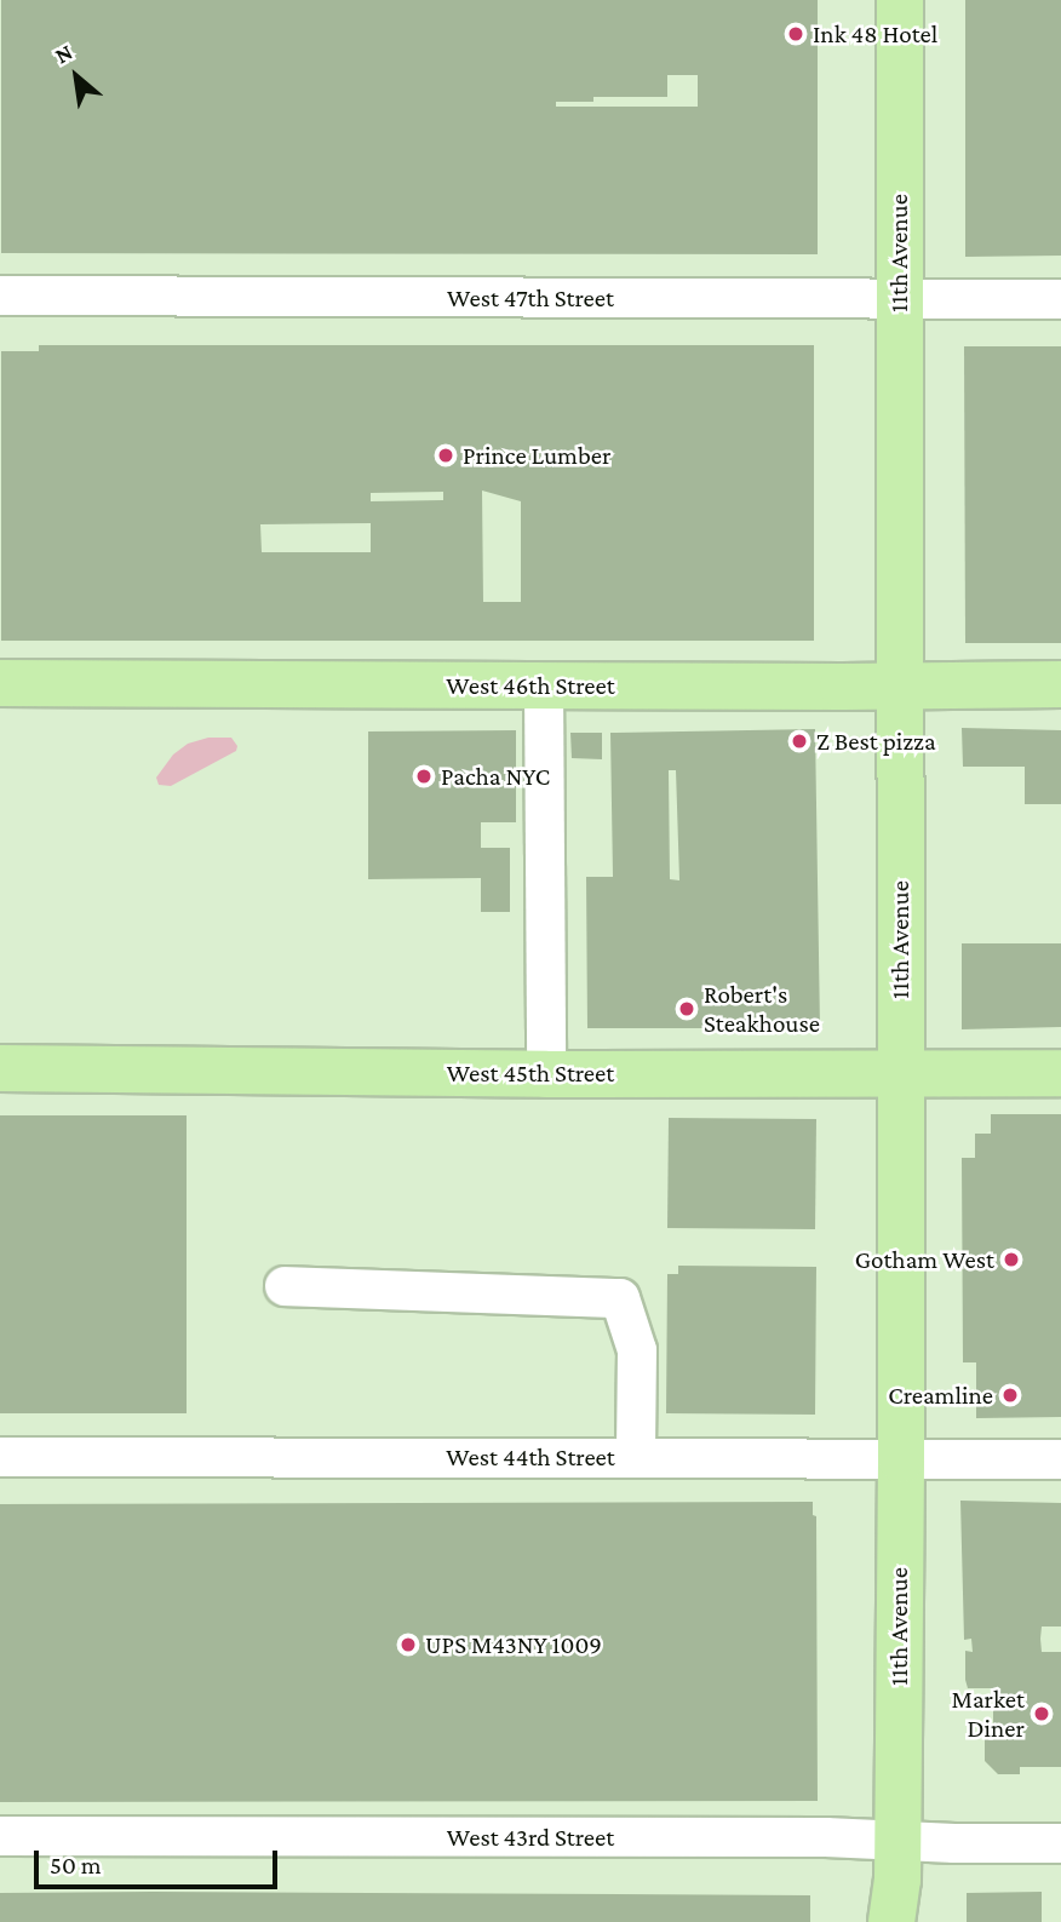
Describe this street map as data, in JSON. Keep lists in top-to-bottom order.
{
  "streets": {
    "main road": ["11th Avenue", "West 46th Street", "West 45th Street"],
    "street": ["West 47th Street", "West 44th Street", "West 43rd Street"]
  },
  "crossings": [
    ["11th Avenue", "West 47th Street"],
    ["11th Avenue", "West 46th Street"],
    ["11th Avenue", "West 45th Street"],
    ["11th Avenue", "West 44th Street"],
    ["11th Avenue", "West 43rd Street"]
  ],
  "places": [
    "Ink 48 Hotel",
    "Prince Lumber",
    "Z Best pizza",
    "Pacha NYC",
    "Robert's Steakhouse",
    "Gotham West",
    "Creamline",
    "UPS M43NY 1009",
    "Market Diner"
  ],
  "scale_bar": "50 m",
  "north": "top left"
}
